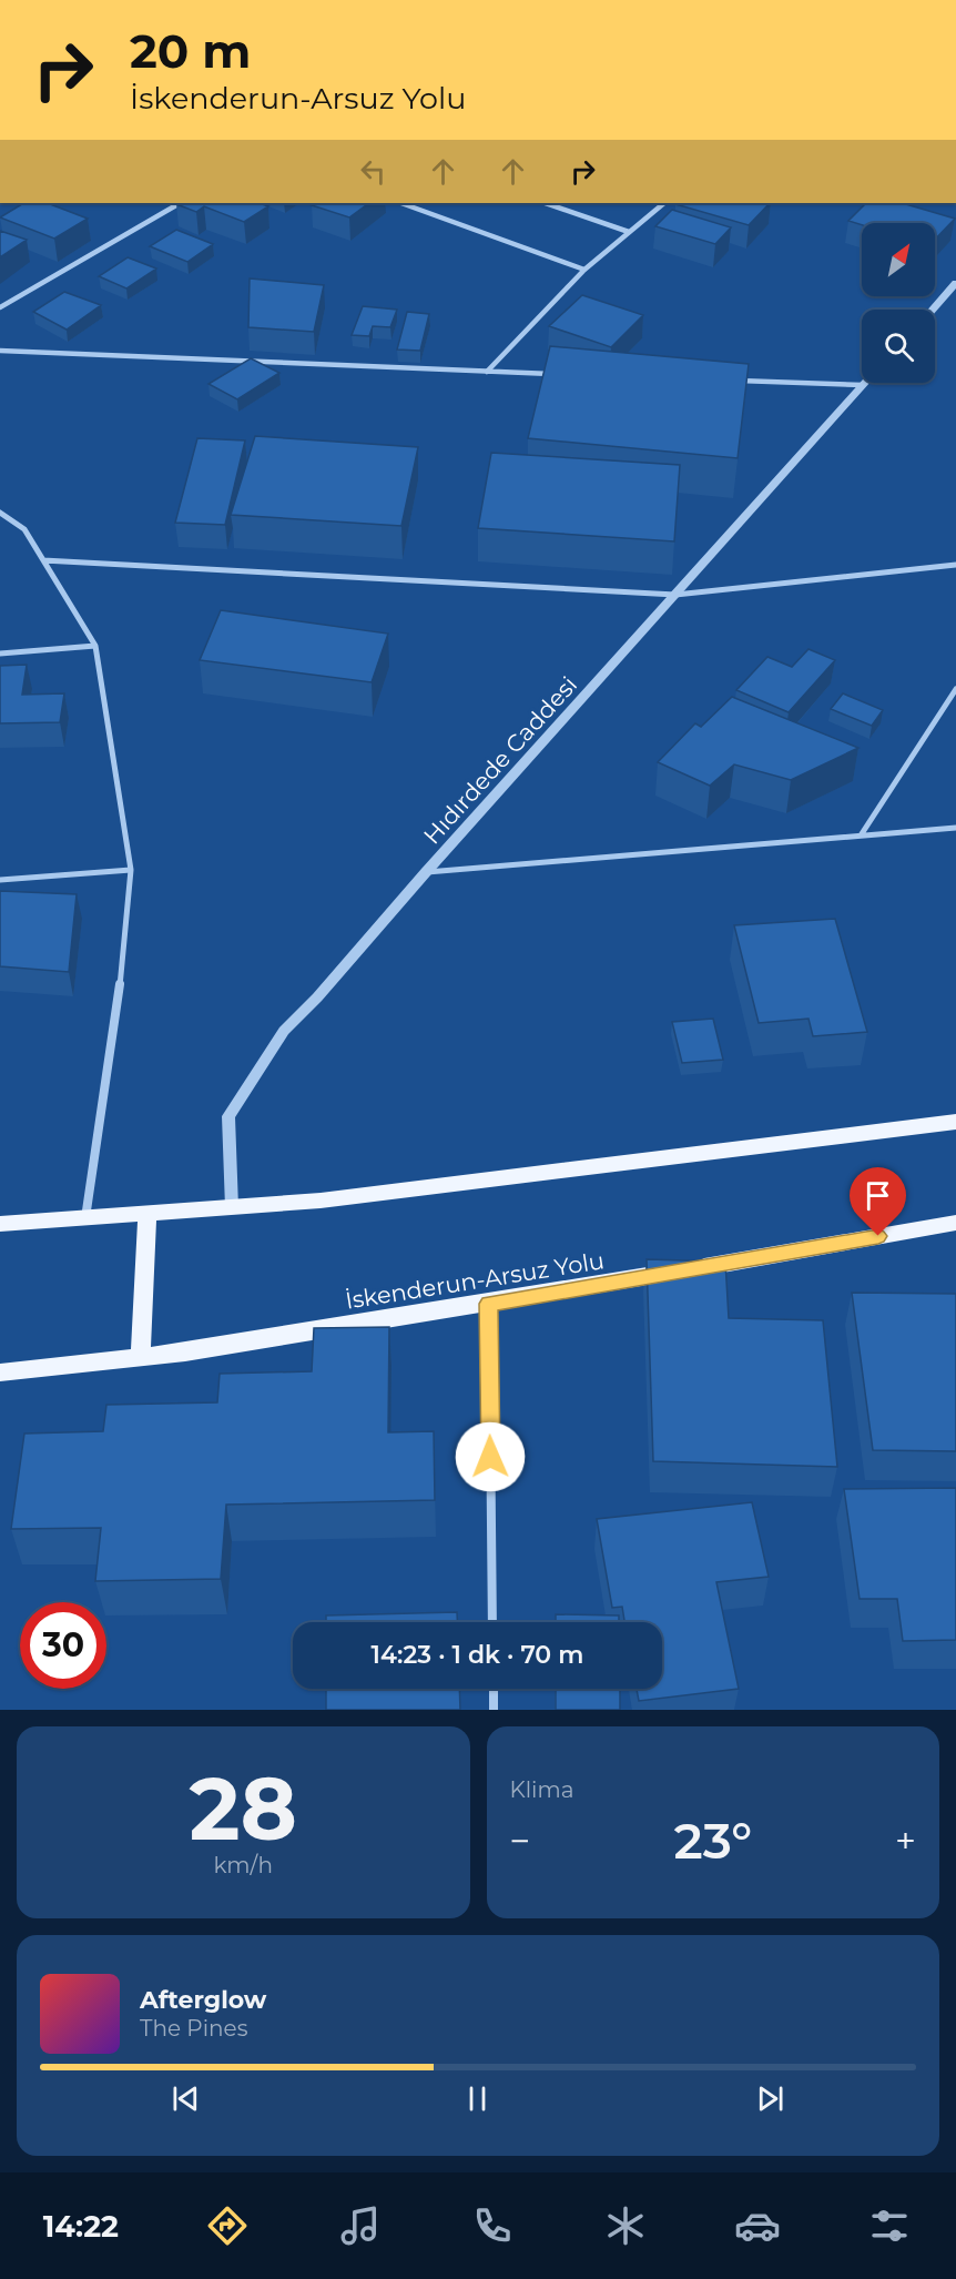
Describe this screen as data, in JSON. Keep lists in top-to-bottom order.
{
  "streets": {
    "main road": ["İskenderun-Arsuz Yolu"],
    "street": ["Hıdırdede Caddesi"]
  },
  "north": "top right",
  "page": {
    "turn": ["20 m", "İskenderun-Arsuz Yolu"],
    "limit": "30",
    "trip": "14:23 · 1 dk · 70 m",
    "tile": [
      ["28", "km/h"],
      "Klima"
    ],
    "heat": ["−", "23°", "+"],
    "song": ["Afterglow", "The Pines"],
    "tabs": "14:22"
  }
}
